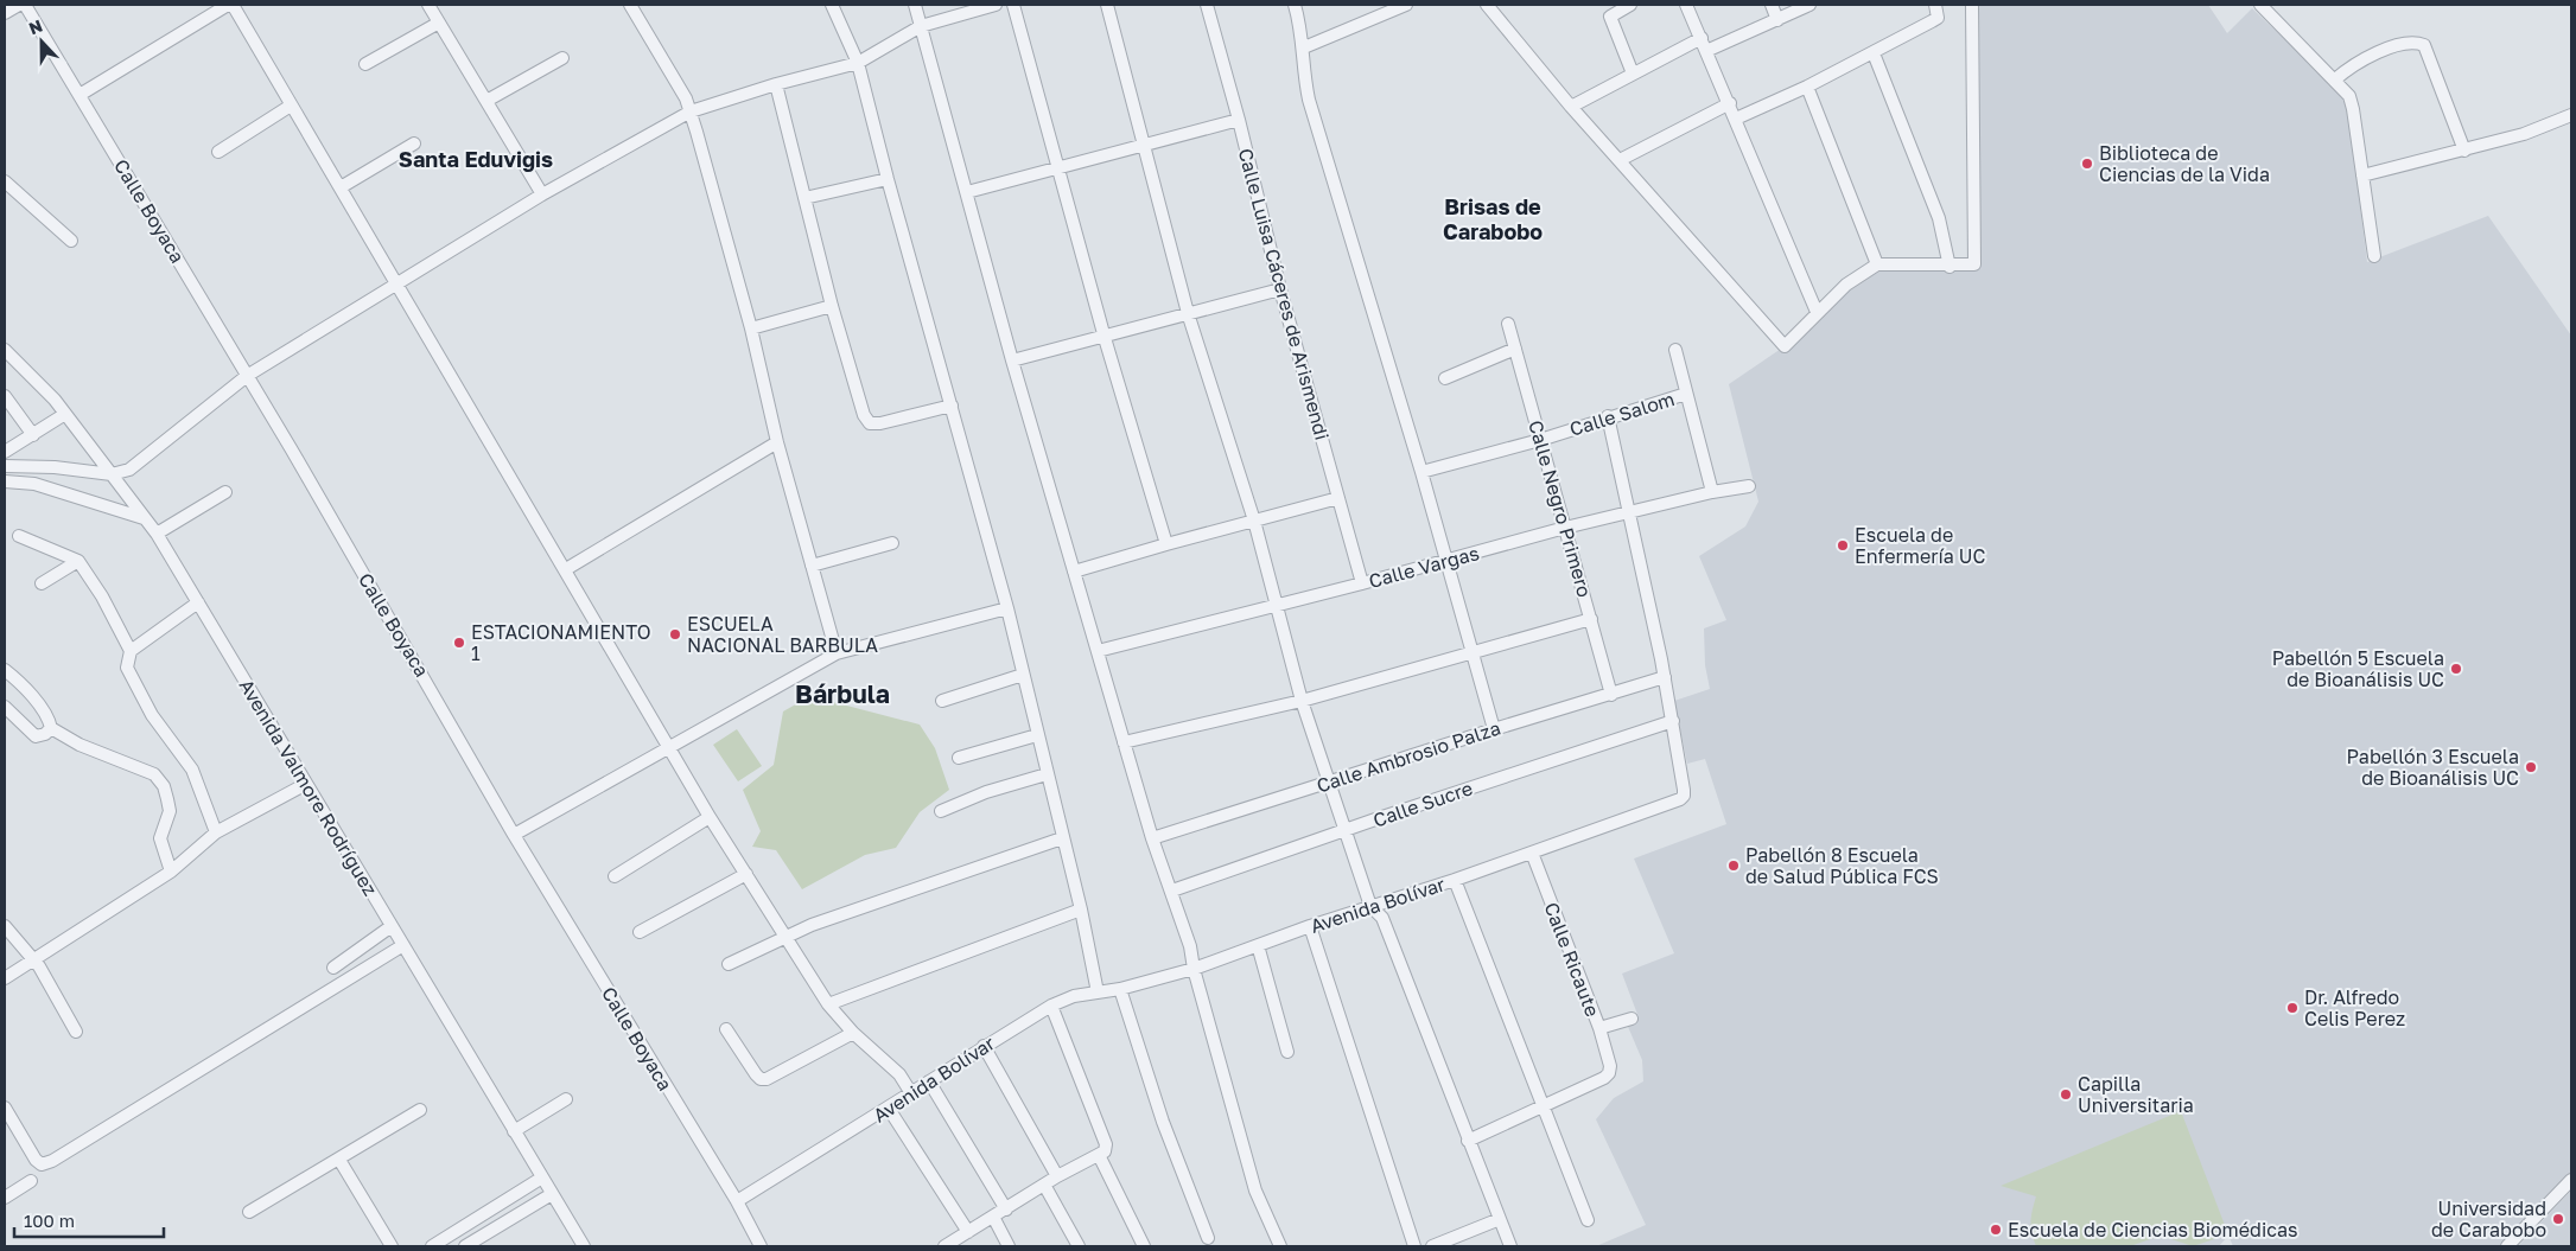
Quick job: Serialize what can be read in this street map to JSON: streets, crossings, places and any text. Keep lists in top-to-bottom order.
{
  "streets": {
    "street": [
      "Calle Boyaca",
      "Calle Luisa Cáceres de Arismendi",
      "Calle Salom",
      "Calle Negro Primero",
      "Calle Vargas",
      "Calle Ambrosio Palza",
      "Avenida Valmore Rodríguez",
      "Calle Sucre",
      "Avenida Bolívar",
      "Calle Ricaute"
    ]
  },
  "crossings": [
    ["Calle Boyaca", "Avenida Bolívar"],
    ["Calle Luisa Cáceres de Arismendi", "Calle Vargas"],
    ["Calle Salom", "Calle Negro Primero"],
    ["Calle Salom", "Avenida Bolívar"],
    ["Calle Negro Primero", "Calle Vargas"],
    ["Calle Negro Primero", "Calle Ambrosio Palza"],
    ["Calle Vargas", "Avenida Bolívar"],
    ["Calle Ambrosio Palza", "Avenida Bolívar"],
    ["Calle Sucre", "Avenida Bolívar"],
    ["Avenida Bolívar", "Calle Ricaute"]
  ],
  "districts": ["Santa Eduvigis", "Brisas de Carabobo", "Bárbula"],
  "places": [
    "Biblioteca de Ciencias de la Vida",
    "Escuela de Enfermería UC",
    "ESCUELA NACIONAL BARBULA",
    "ESTACIONAMIENTO 1",
    "Pabellón 5 Escuela de Bioanálisis UC",
    "Pabellón 3 Escuela de Bioanálisis UC",
    "Pabellón 8 Escuela de Salud Pública FCS",
    "Dr. Alfredo Celis Perez",
    "Capilla Universitaria",
    "Universidad de Carabobo",
    "Escuela de Ciencias Biomédicas"
  ],
  "scale_bar": "100 m",
  "north": "top"
}
